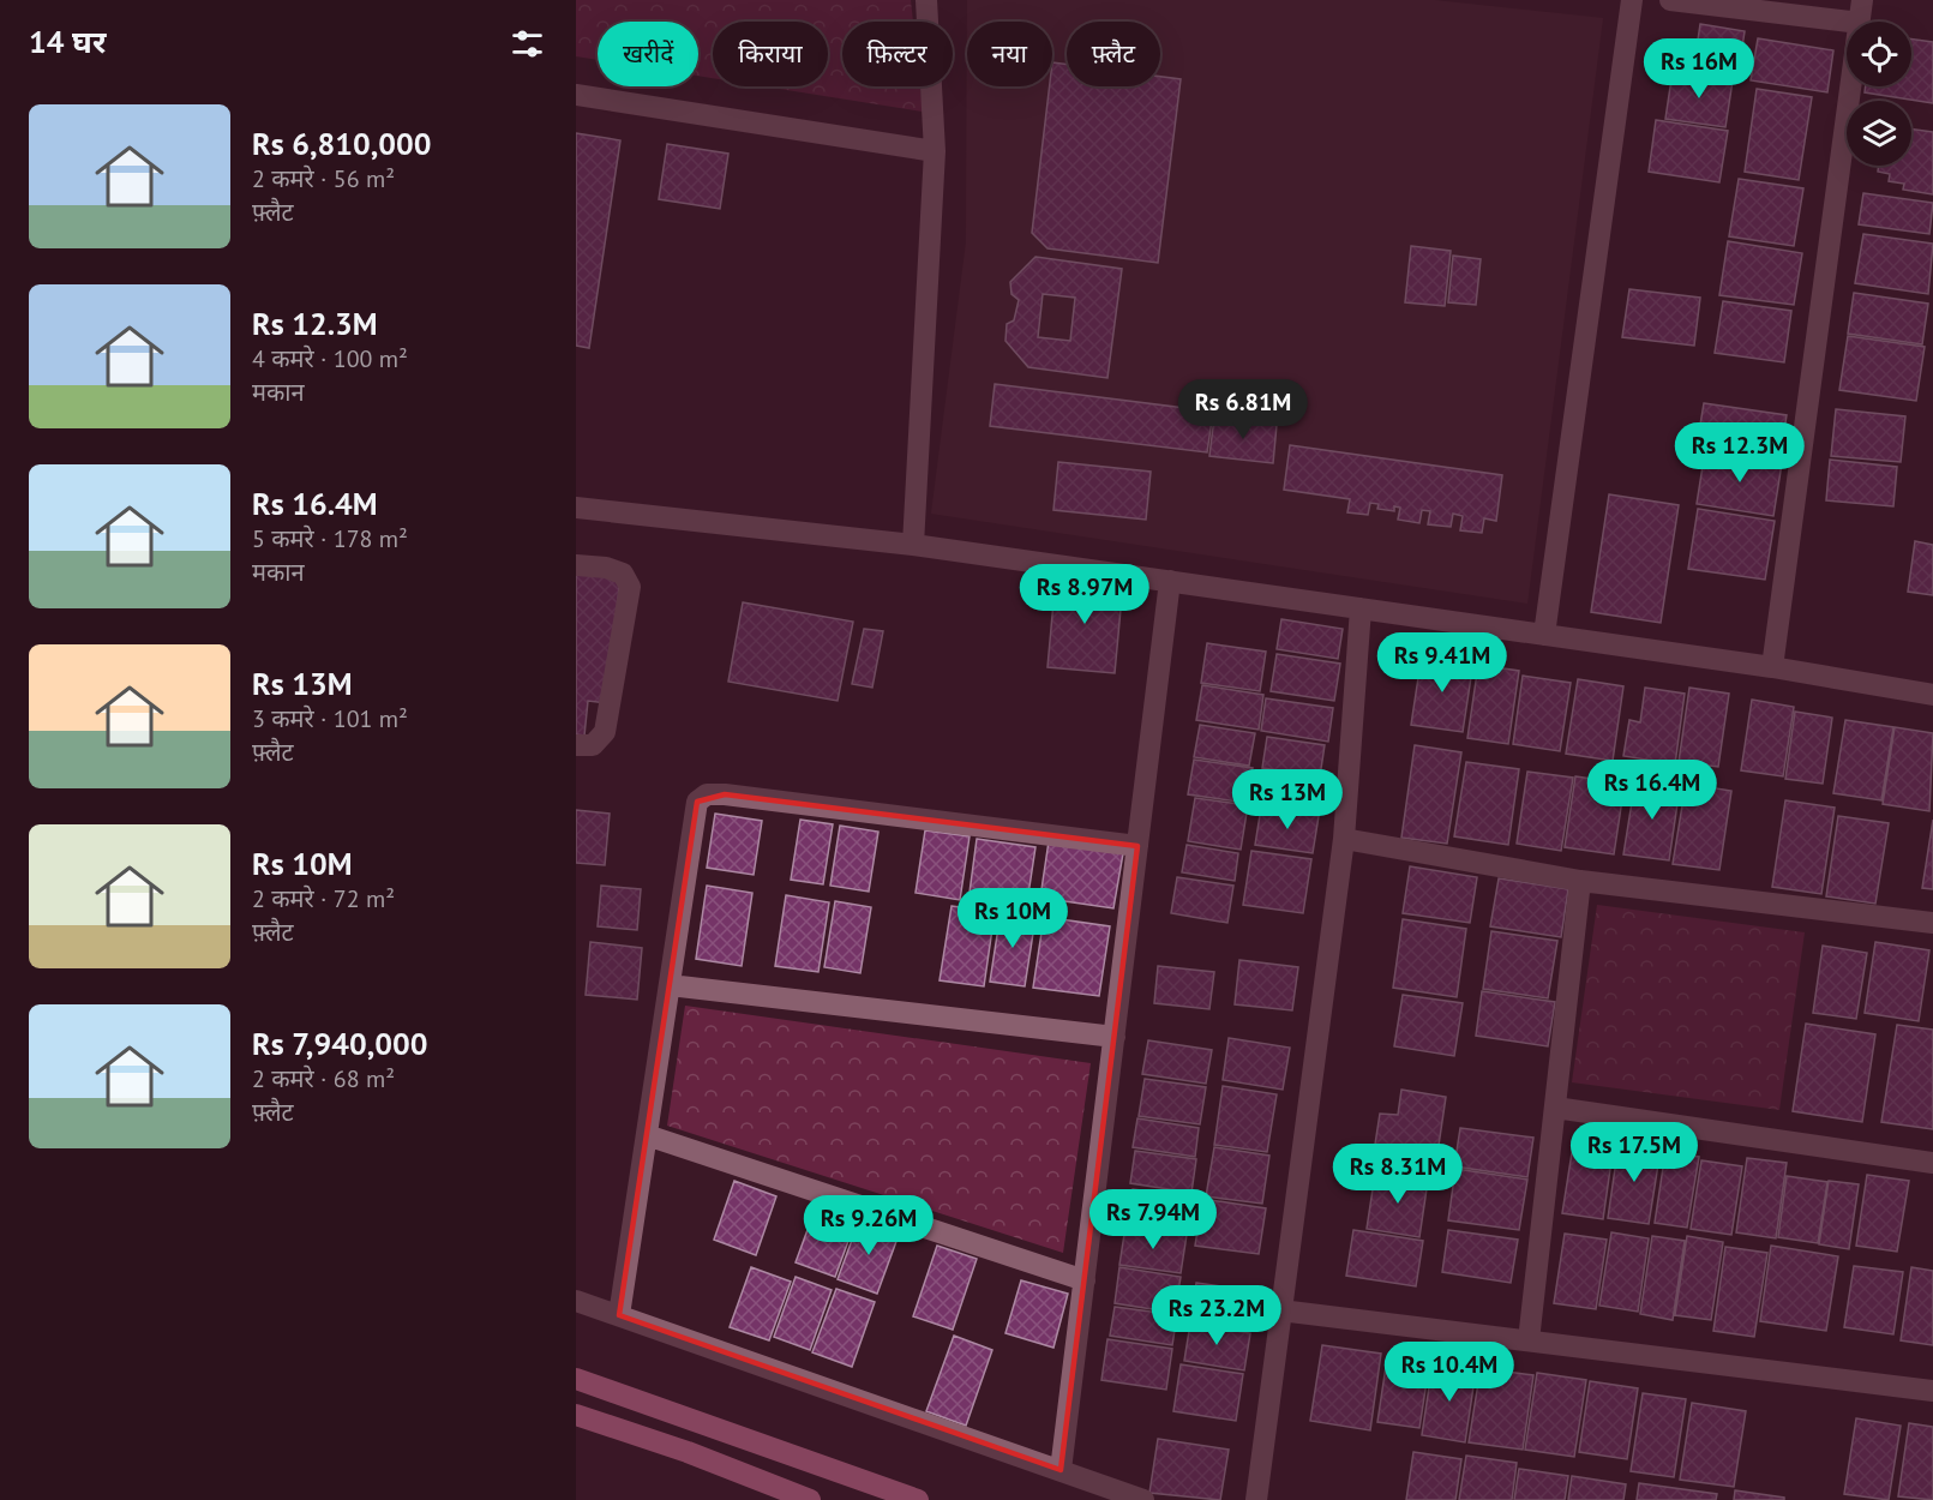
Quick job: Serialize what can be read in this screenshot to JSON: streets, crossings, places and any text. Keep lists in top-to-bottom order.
{
  "page": {
    "heading": "14 घर",
    "chip": [
      "खरीदें",
      "किराया",
      "फ़िल्टर",
      "नया",
      "फ़्लैट"
    ],
    "price": [
      "Rs 16M",
      "Rs 6.81M",
      "Rs 12.3M",
      "Rs 8.97M",
      "Rs 9.41M",
      "Rs 16.4M",
      "Rs 13M",
      "Rs 10M",
      "Rs 17.5M",
      "Rs 8.31M",
      "Rs 7.94M",
      "Rs 9.26M",
      "Rs 23.2M",
      "Rs 10.4M"
    ],
    "list": [
      {
        "name": "Rs 6,810,000",
        "note": "2 कमरे · 56 m² · फ़्लैट"
      },
      {
        "name": "Rs 12.3M",
        "note": "4 कमरे · 100 m² · मकान"
      },
      {
        "name": "Rs 16.4M",
        "note": "5 कमरे · 178 m² · मकान"
      },
      {
        "name": "Rs 13M",
        "note": "3 कमरे · 101 m² · फ़्लैट"
      },
      {
        "name": "Rs 10M",
        "note": "2 कमरे · 72 m² · फ़्लैट"
      },
      {
        "name": "Rs 7,940,000",
        "note": "2 कमरे · 68 m² · फ़्लैट"
      }
    ]
  }
}
